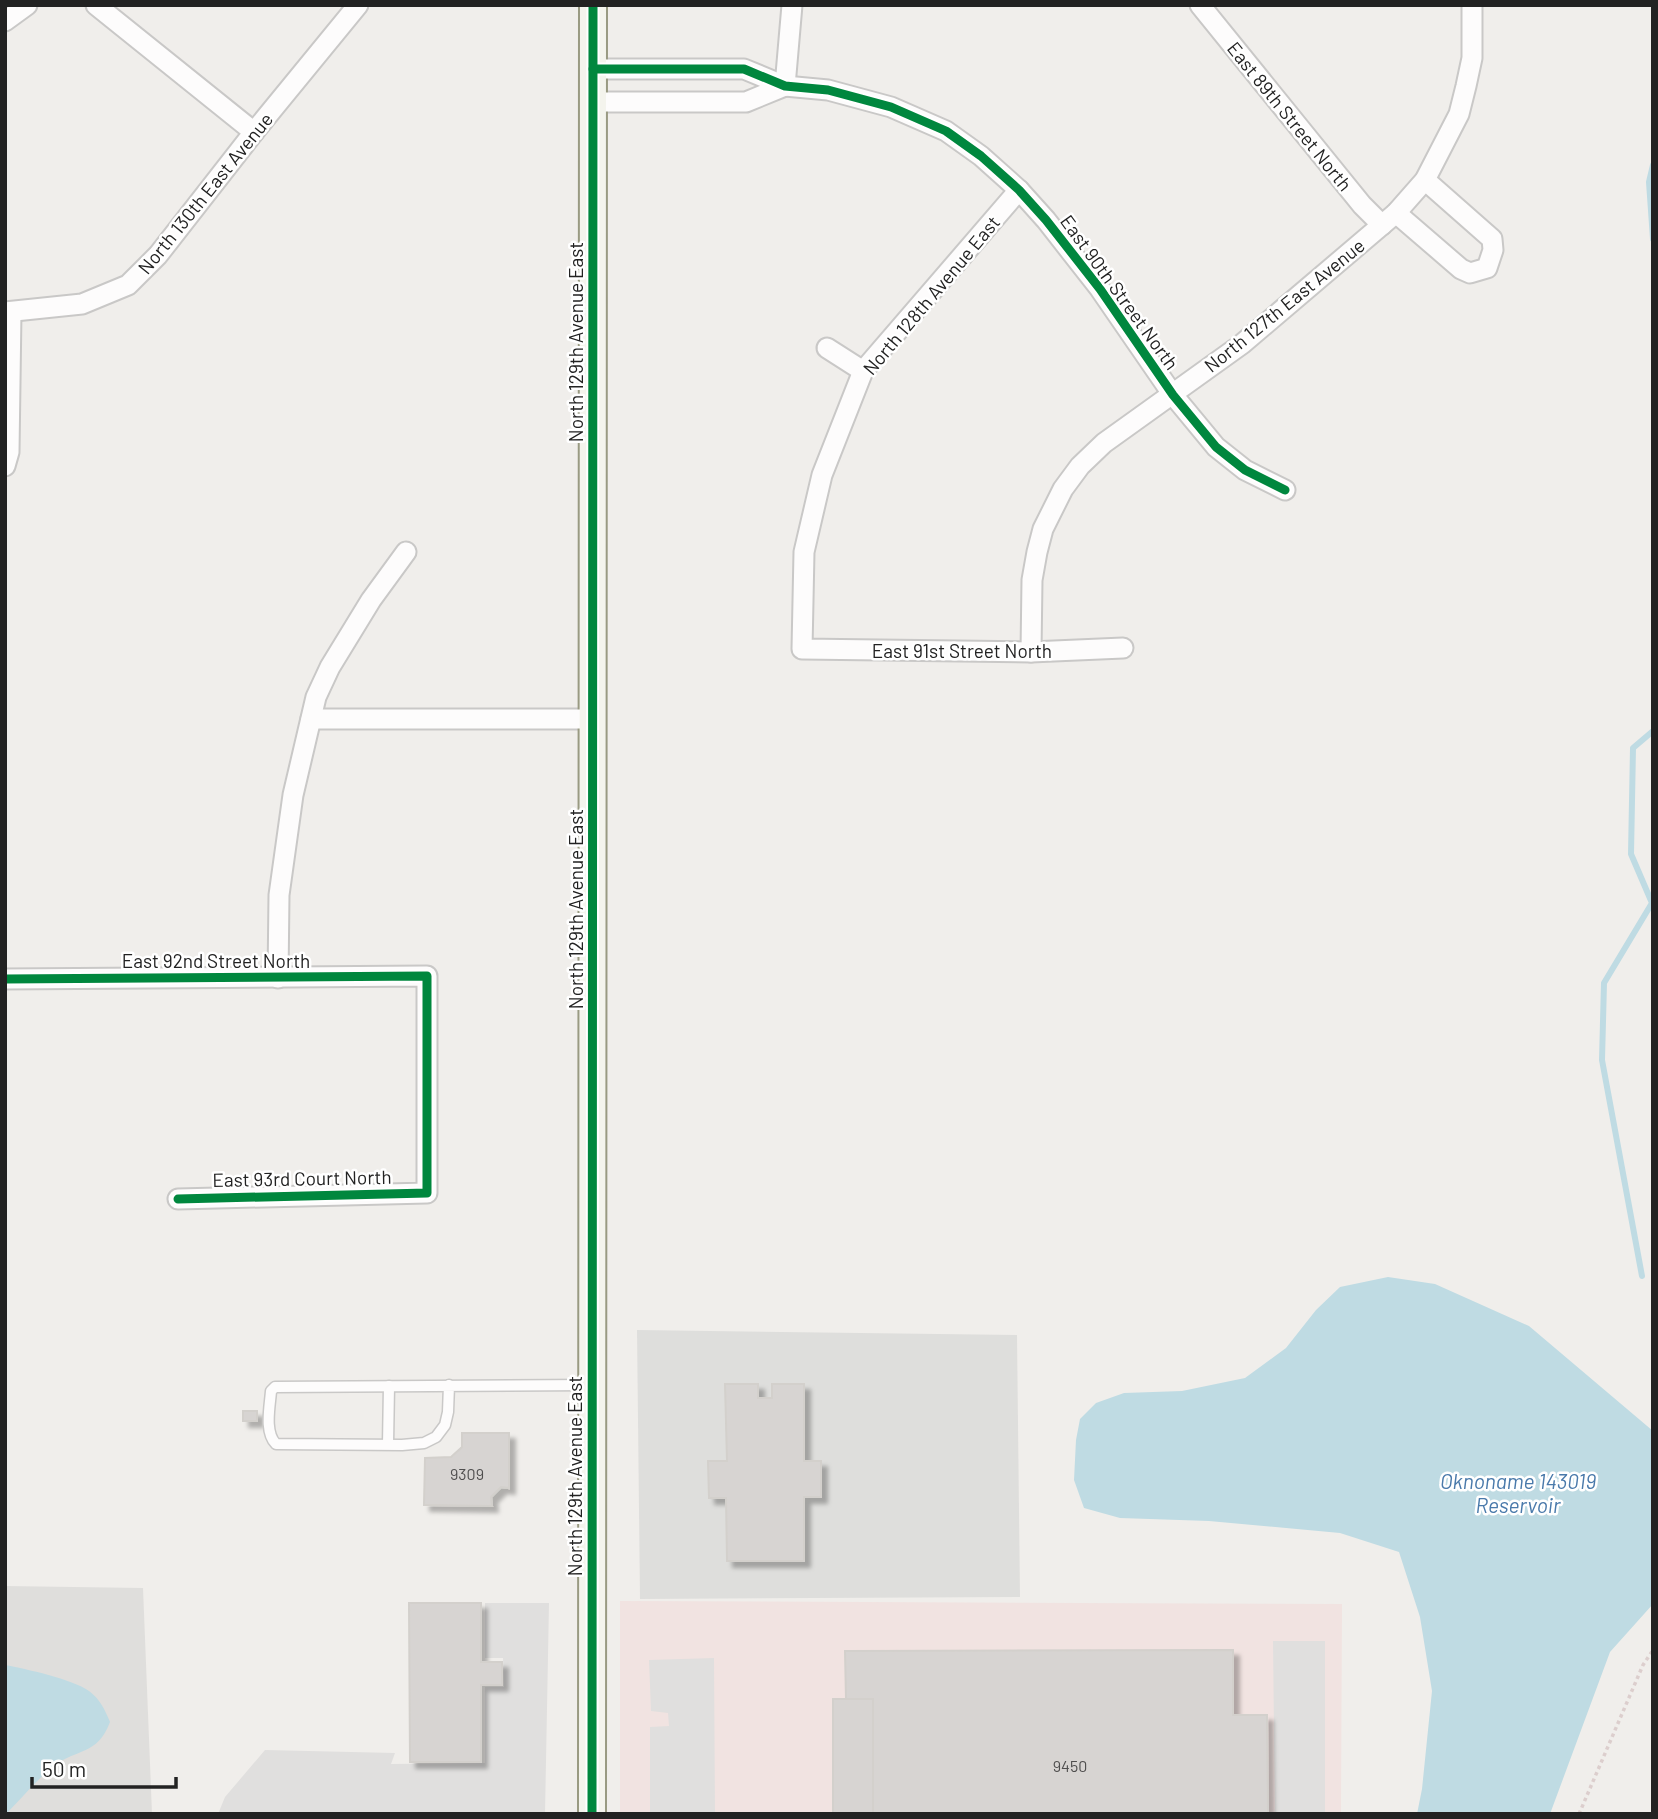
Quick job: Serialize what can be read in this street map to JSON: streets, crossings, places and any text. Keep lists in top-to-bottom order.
{
  "streets": {
    "main road": ["North 129th Avenue East"],
    "street": [
      "East 89th Street North",
      "North 130th East Avenue",
      "East 90th Street North",
      "North 128th Avenue East",
      "North 127th East Avenue",
      "East 91st Street North",
      "East 92nd Street North",
      "East 93rd Court North"
    ]
  },
  "crossings": [
    ["East 89th Street North", "North 127th East Avenue"],
    ["East 90th Street North", "North 128th Avenue East"],
    ["East 90th Street North", "North 127th East Avenue"],
    ["East 90th Street North", "North 129th Avenue East"],
    ["North 128th Avenue East", "East 91st Street North"],
    ["North 127th East Avenue", "East 91st Street North"],
    ["East 92nd Street North", "East 93rd Court North"]
  ],
  "water": ["Oknoname 143019 Reservoir"],
  "house_numbers": ["9309", "9450"],
  "scale_bar": "50 m"
}
